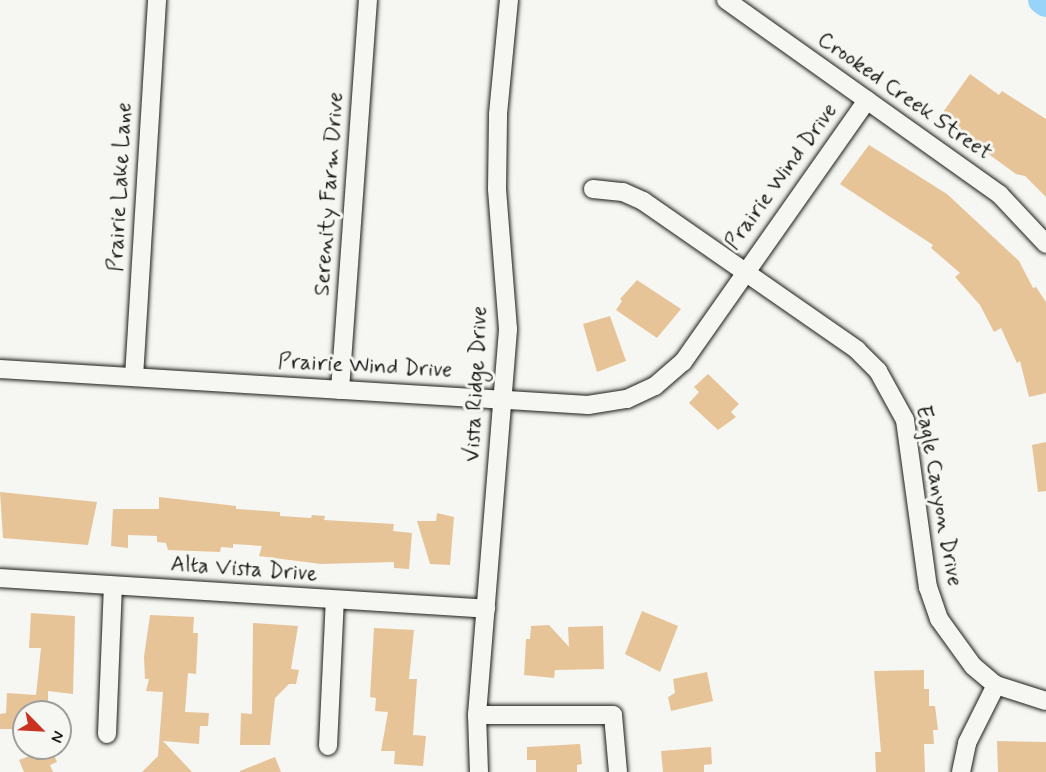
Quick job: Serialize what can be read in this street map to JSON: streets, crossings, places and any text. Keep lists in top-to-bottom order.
{
  "streets": {
    "street": [
      "Crooked Creek Street",
      "Prairie Wind Drive",
      "Prairie Lake Lane",
      "Serenity Farm Drive",
      "Vista Ridge Drive",
      "Eagle Canyon Drive",
      "Alta Vista Drive"
    ]
  },
  "crossings": [
    ["Crooked Creek Street", "Prairie Wind Drive"],
    ["Prairie Wind Drive", "Prairie Lake Lane"],
    ["Prairie Wind Drive", "Serenity Farm Drive"],
    ["Prairie Wind Drive", "Vista Ridge Drive"],
    ["Prairie Wind Drive", "Eagle Canyon Drive"],
    ["Vista Ridge Drive", "Alta Vista Drive"]
  ],
  "north": "bottom right"
}
